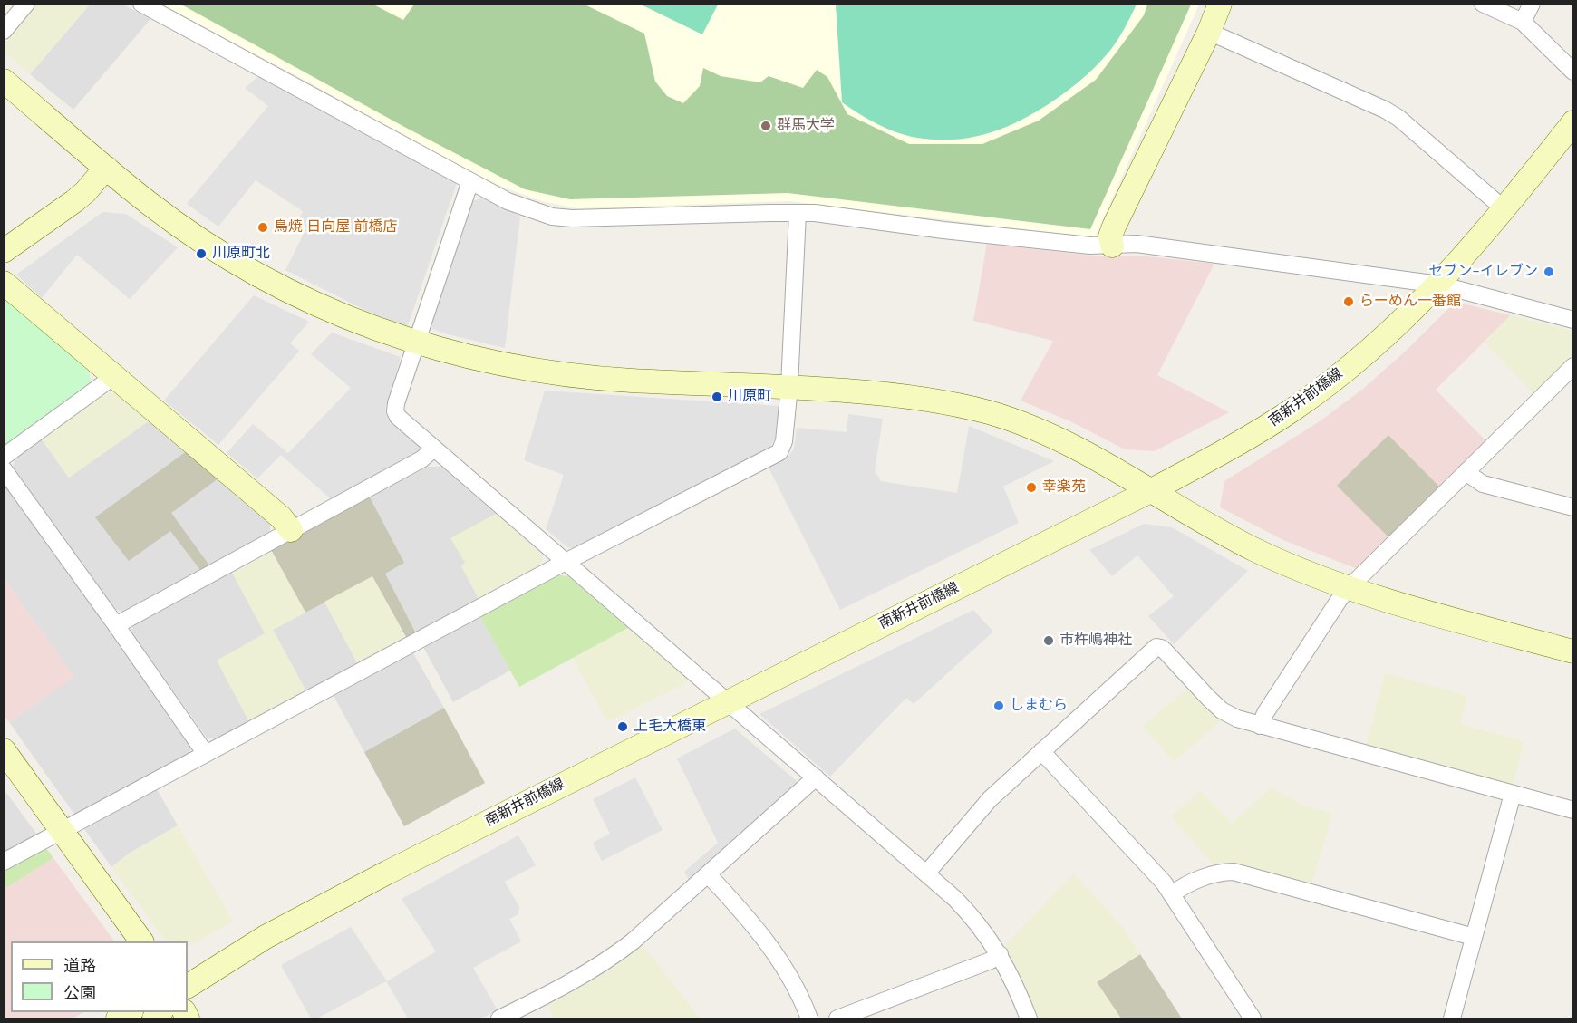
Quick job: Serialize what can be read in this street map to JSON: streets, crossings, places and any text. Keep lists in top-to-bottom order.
{
  "streets": {
    "street": ["南新井前橋線"]
  },
  "places": [
    "群馬大学",
    "鳥焼 日向屋 前橋店",
    "川原町北",
    "セブン-イレブン",
    "らーめん一番館",
    "川原町",
    "幸楽苑",
    "市杵嶋神社",
    "しまむら",
    "上毛大橋東"
  ],
  "legend": ["道路", "公園"]
}
